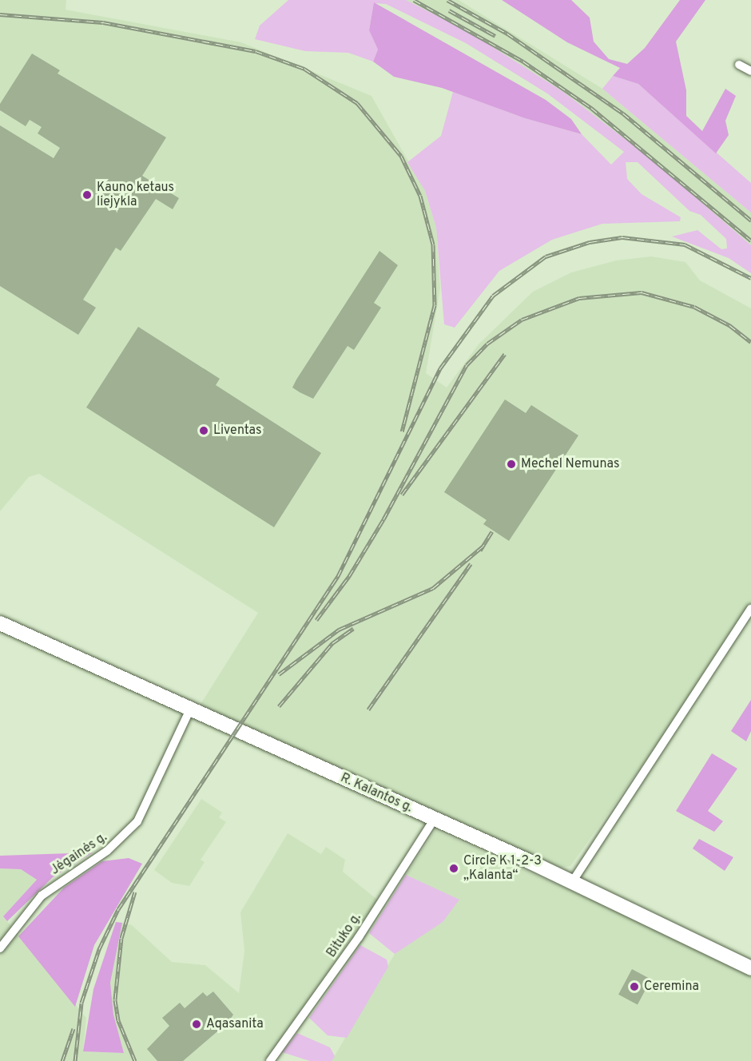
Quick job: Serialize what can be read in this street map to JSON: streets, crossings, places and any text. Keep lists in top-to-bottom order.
{
  "streets": {
    "main road": ["R. Kalantos g."],
    "street": ["Jėgainės g.", "Bituko g."]
  },
  "crossings": [
    ["R. Kalantos g.", "Jėgainės g."],
    ["R. Kalantos g.", "Bituko g."]
  ],
  "places": [
    "Kauno ketaus liejykla",
    "Liventas",
    "Mechel Nemunas",
    "Circle K 1-2-3 „Kalanta“",
    "Ceremina",
    "Aqasanita"
  ]
}
